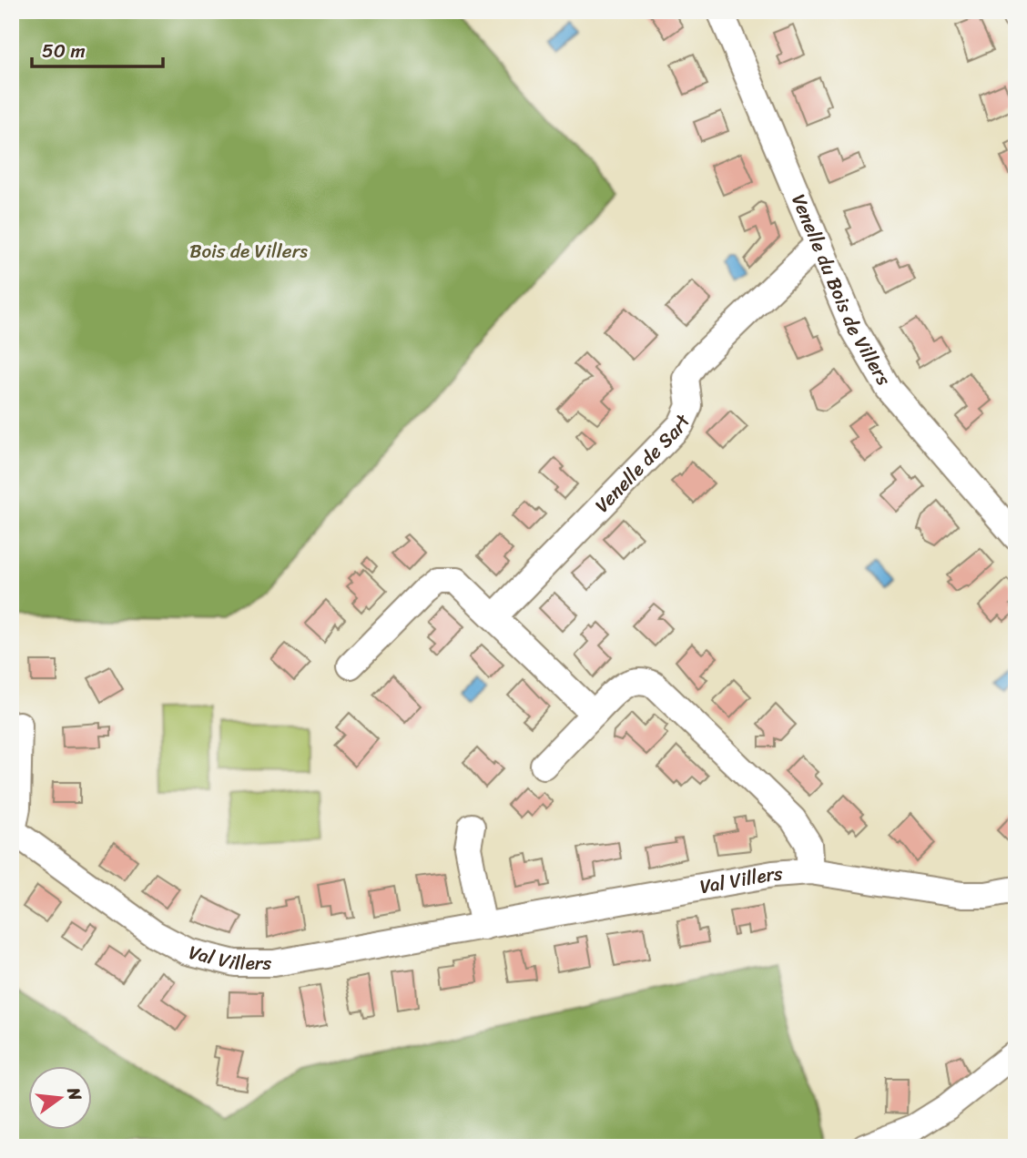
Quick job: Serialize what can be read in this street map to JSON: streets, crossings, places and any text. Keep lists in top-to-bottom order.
{
  "streets": {
    "street": ["Venelle du Bois de Villers", "Venelle de Sart", "Val Villers"]
  },
  "crossings": [
    ["Venelle du Bois de Villers", "Venelle de Sart"]
  ],
  "parks": ["Bois de Villers"],
  "scale_bar": "50 m",
  "north": "right"
}
